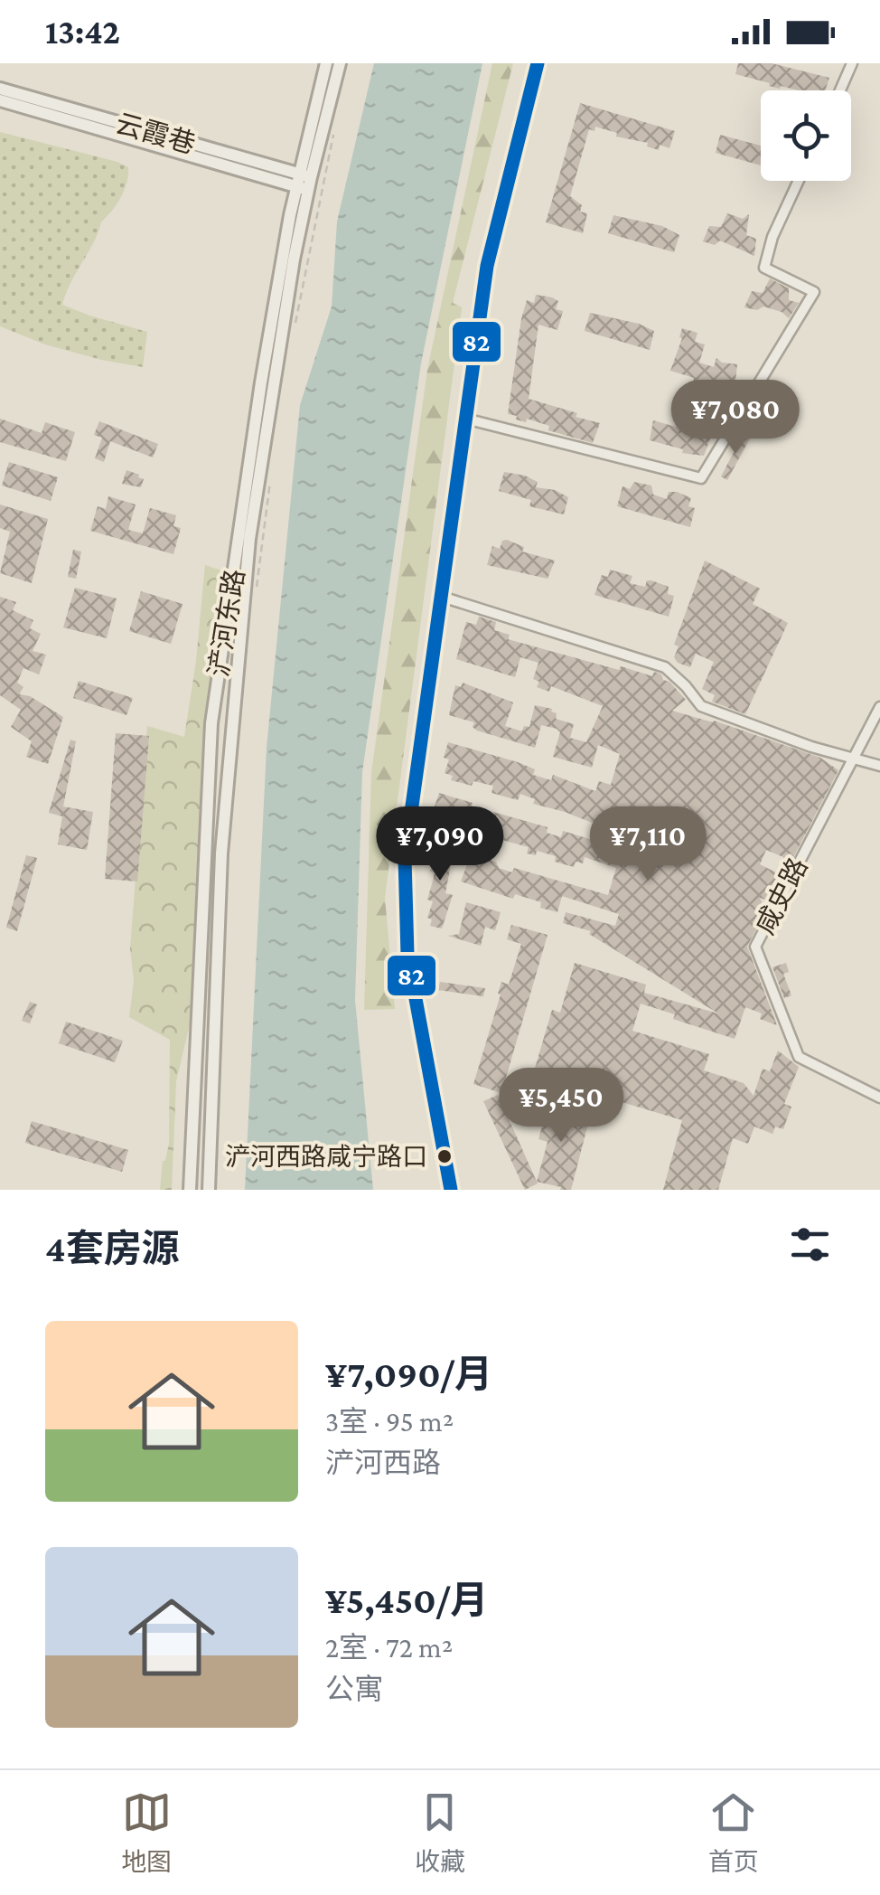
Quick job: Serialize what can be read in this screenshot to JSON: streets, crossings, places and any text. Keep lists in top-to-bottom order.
{
  "streets": {
    "street": ["云霞巷", "浐河东路", "咸史路"]
  },
  "crossings": [
    ["云霞巷", "浐河东路"]
  ],
  "places": ["浐河西路咸宁路口"],
  "lines": ["transit line 82"],
  "page": {
    "status": "13:42",
    "price": [
      "¥7,080",
      "¥7,090",
      "¥7,110",
      "¥5,450"
    ],
    "heading": "4套房源",
    "list": [
      {
        "name": "¥7,090/月",
        "note": "3室 · 95 m² · 浐河西路"
      },
      {
        "name": "¥5,450/月",
        "note": "2室 · 72 m² · 公寓"
      }
    ],
    "tabs": ["地图", "收藏", "首页"]
  }
}
